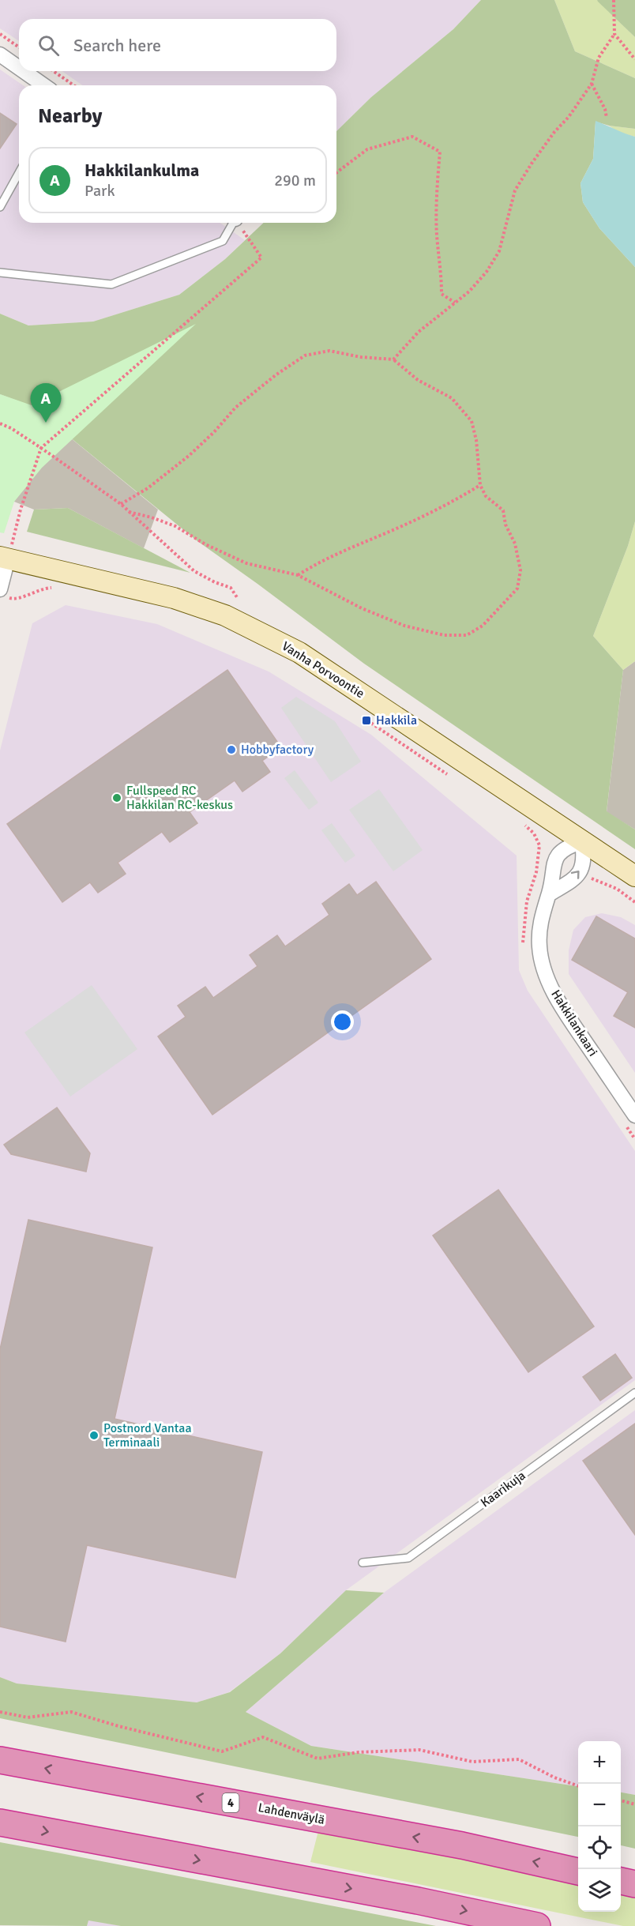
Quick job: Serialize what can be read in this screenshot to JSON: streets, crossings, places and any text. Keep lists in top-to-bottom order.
{
  "streets": {
    "highway": ["4", "Lahdenväylä"],
    "main road": ["Vanha Porvoontie"],
    "street": ["Hakkilankaari"],
    "lane": ["Kaarikuja"]
  },
  "crossings": [
    ["Vanha Porvoontie", "Hakkilankaari"]
  ],
  "places": {
    "transit": ["Hakkila"],
    "other": ["Hobbyfactory", "Fullspeed RC Hakkilan RC-keskus", "Postnord Vantaa Terminaali"]
  },
  "page": {
    "search": "Search here",
    "heading": "Nearby",
    "list": [
      {
        "mark": "A",
        "name": "Hakkilankulma",
        "note": "Park",
        "value": "290 m"
      }
    ],
    "pins": "A",
    "map_buttons": ["+", "−"]
  }
}
